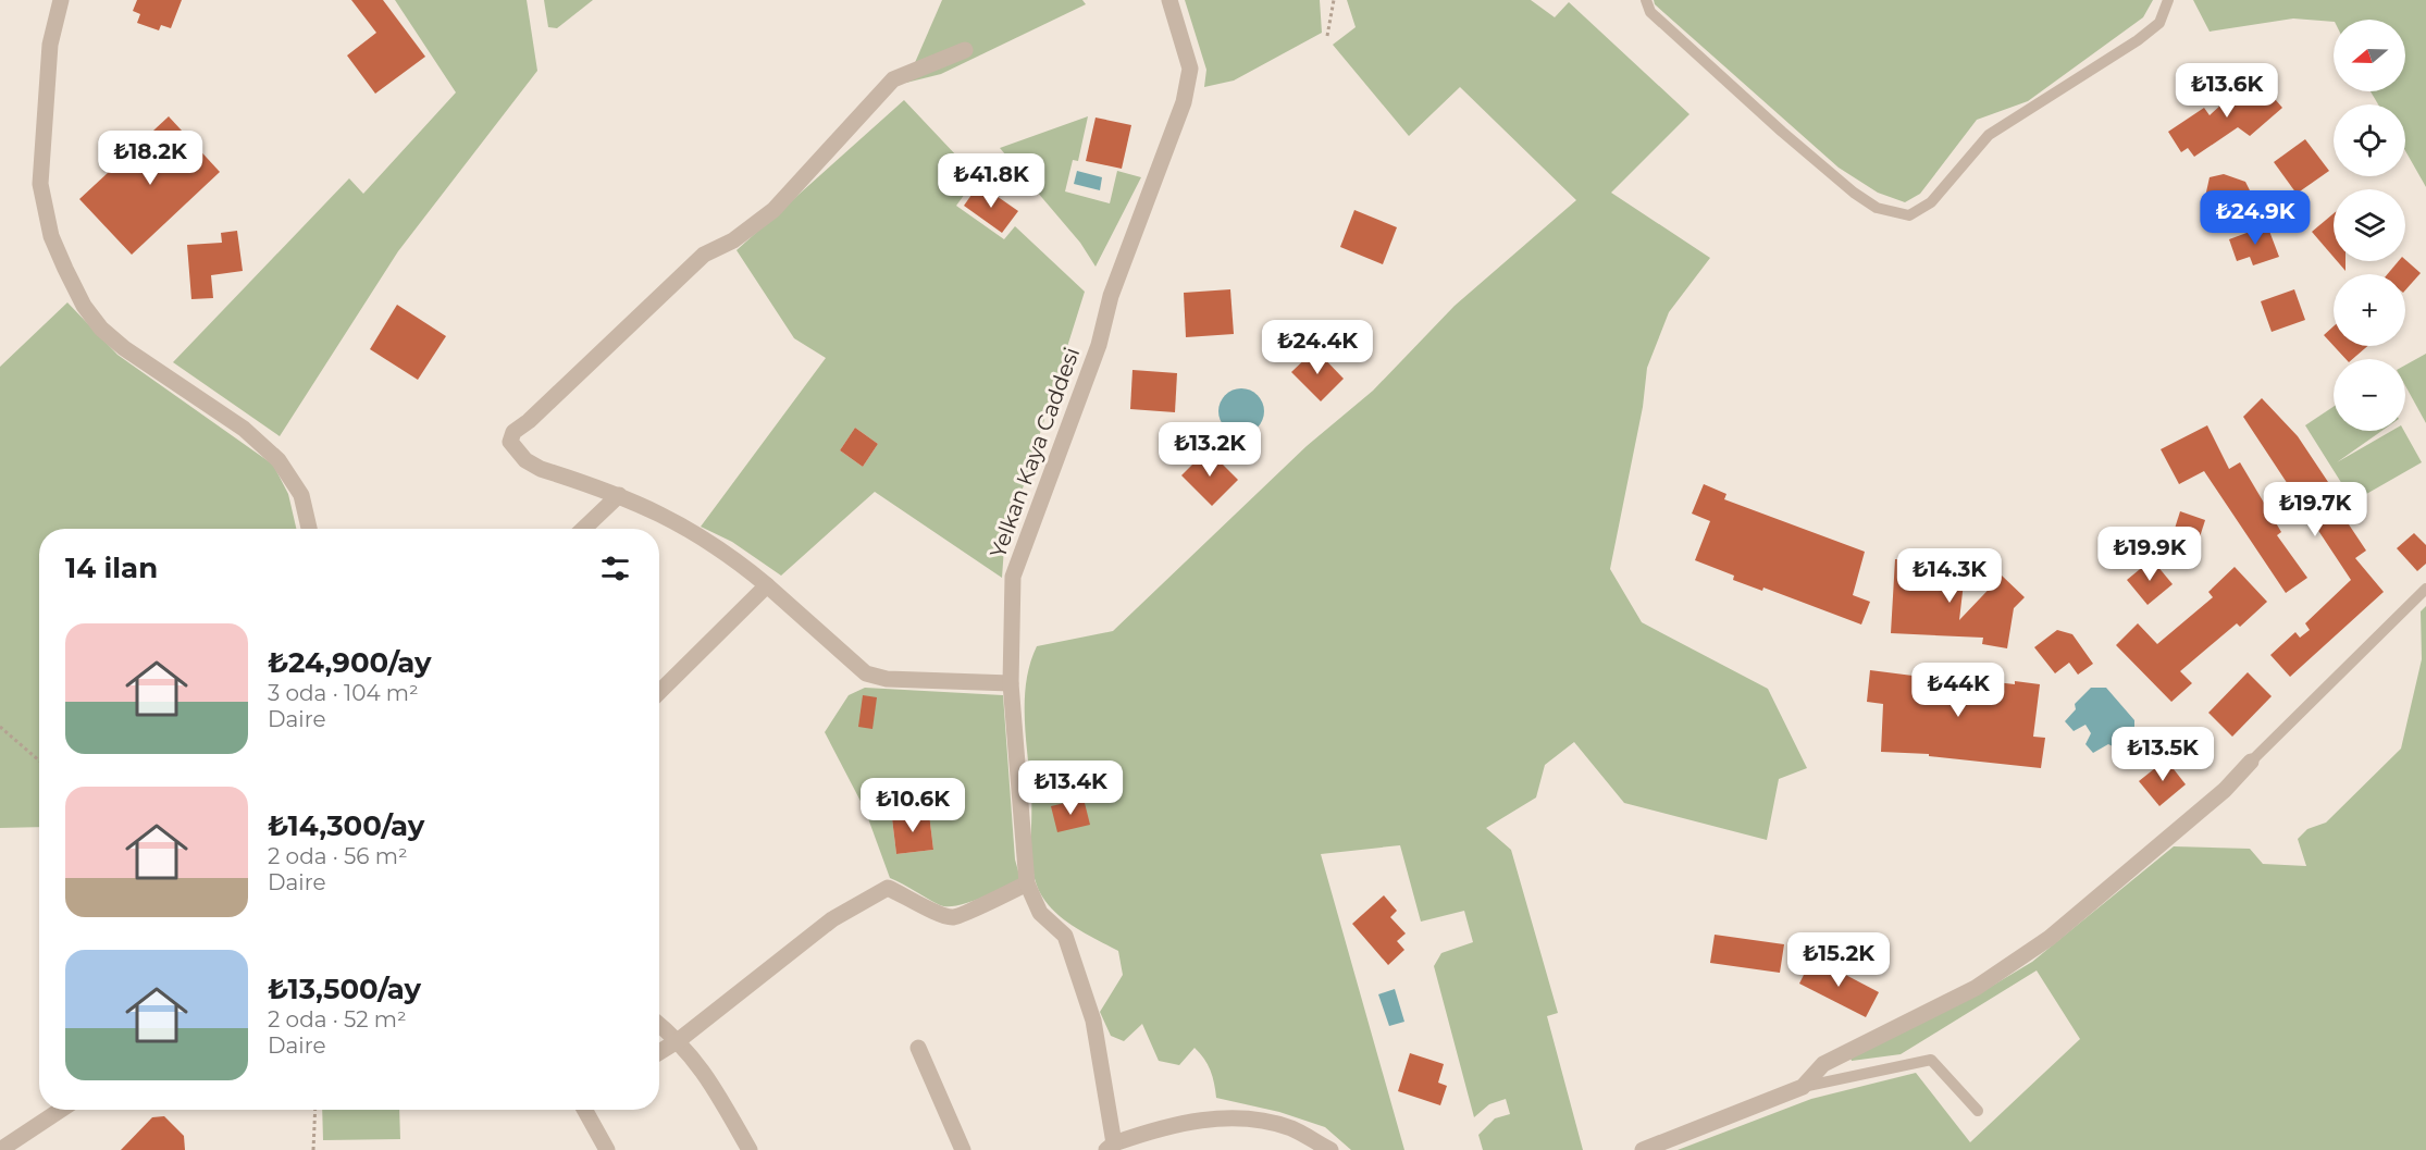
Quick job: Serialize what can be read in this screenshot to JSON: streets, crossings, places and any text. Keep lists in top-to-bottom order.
{
  "streets": {
    "street": ["Yelkan Kaya Caddesi"]
  },
  "north": "left",
  "page": {
    "map_buttons": ["+", "−"],
    "price": [
      "₺13.6K",
      "₺18.2K",
      "₺41.8K",
      "₺24.9K",
      "₺24.4K",
      "₺13.2K",
      "₺19.7K",
      "₺19.9K",
      "₺14.3K",
      "₺44K",
      "₺13.5K",
      "₺13.4K",
      "₺10.6K",
      "₺15.2K"
    ],
    "heading": "14 ilan",
    "list": [
      {
        "name": "₺24,900/ay",
        "note": "3 oda · 104 m² · Daire"
      },
      {
        "name": "₺14,300/ay",
        "note": "2 oda · 56 m² · Daire"
      },
      {
        "name": "₺13,500/ay",
        "note": "2 oda · 52 m² · Daire"
      }
    ]
  }
}
